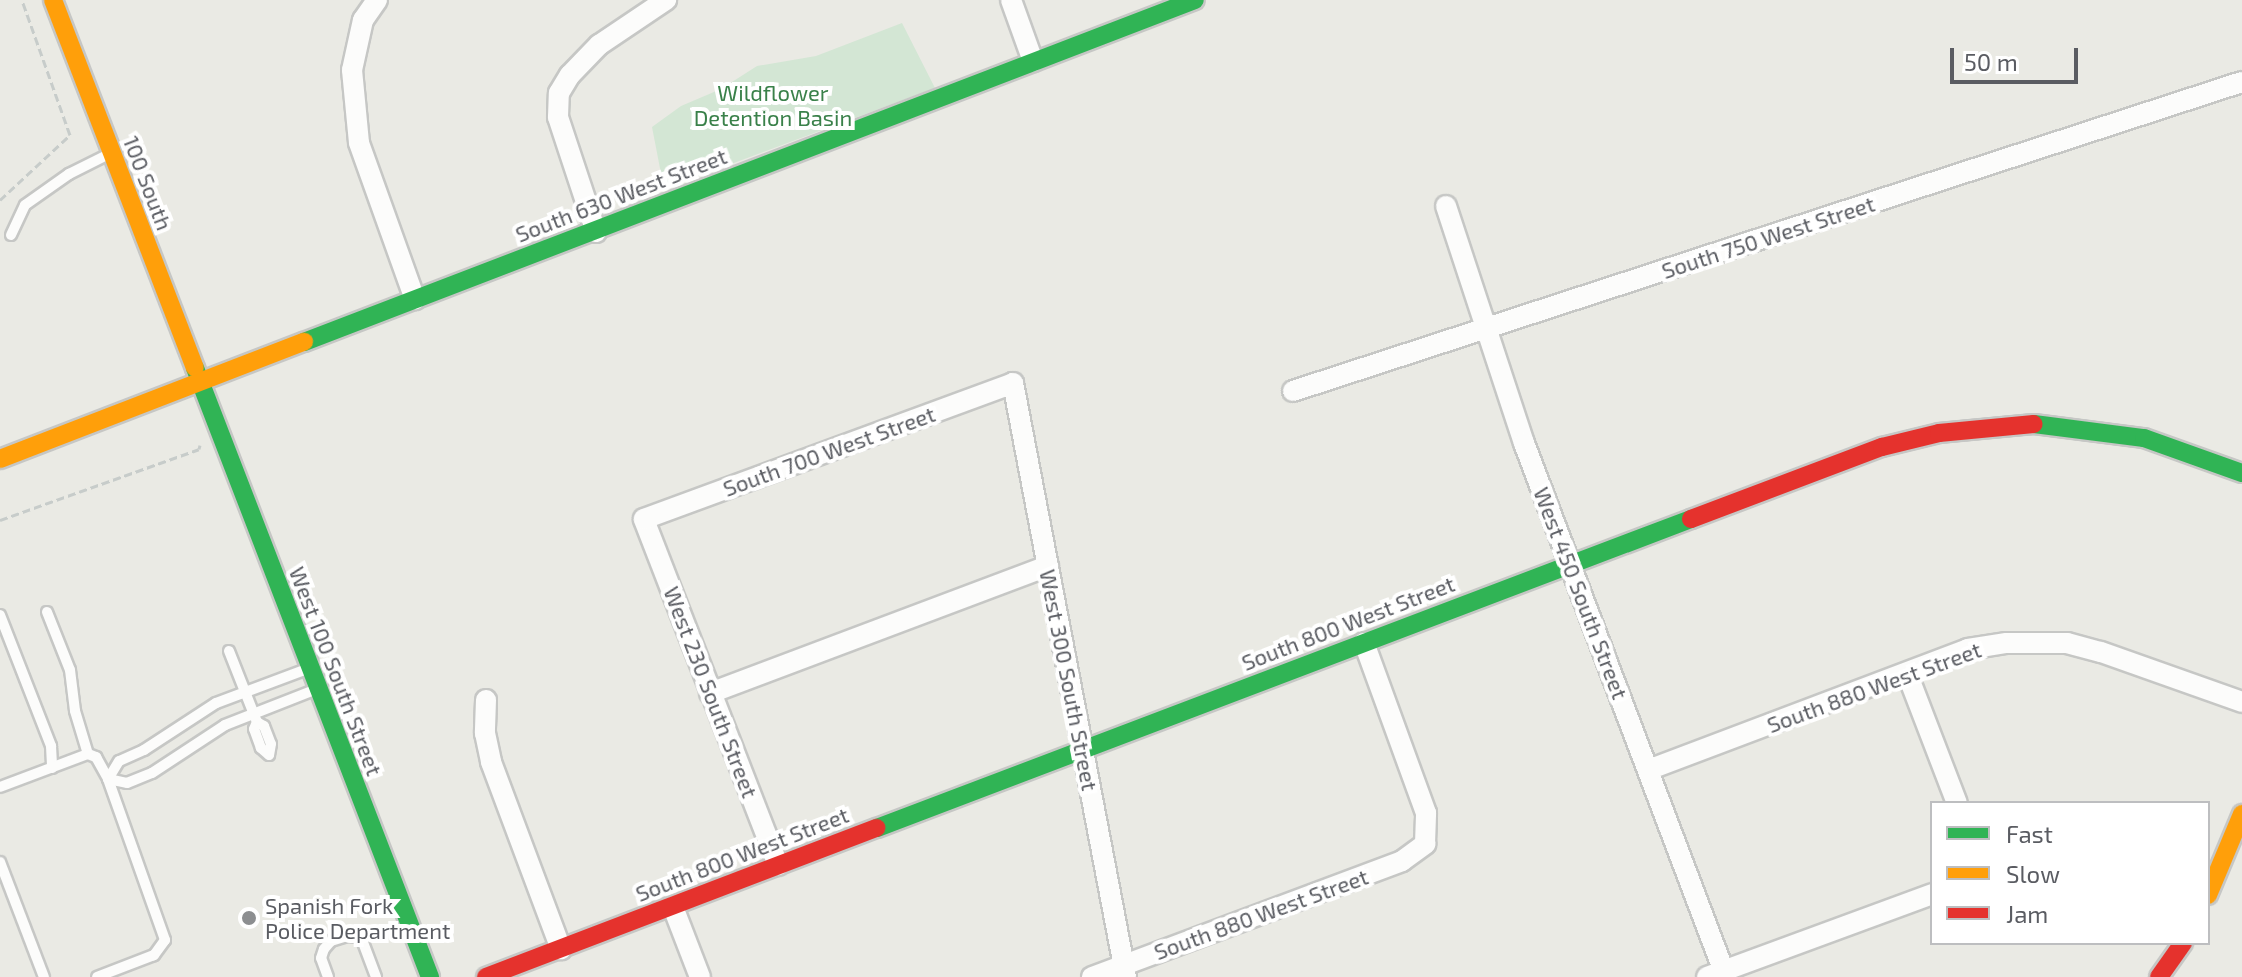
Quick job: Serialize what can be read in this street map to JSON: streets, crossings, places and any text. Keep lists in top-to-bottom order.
{
  "streets": {
    "street": [
      "100 South",
      "South 630 West Street",
      "South 750 West Street",
      "South 700 West Street",
      "West 450 South Street",
      "South 800 West Street",
      "West 100 South Street",
      "West 300 South Street",
      "South 880 West Street",
      "West 230 South Street"
    ]
  },
  "crossings": [
    ["100 South", "South 630 West Street"],
    ["100 South", "West 100 South Street"],
    ["South 630 West Street", "West 100 South Street"],
    ["South 750 West Street", "West 450 South Street"],
    ["South 700 West Street", "West 300 South Street"],
    ["South 700 West Street", "West 230 South Street"],
    ["West 450 South Street", "South 800 West Street"],
    ["West 450 South Street", "South 880 West Street"],
    ["South 800 West Street", "West 300 South Street"],
    ["South 800 West Street", "South 880 West Street"],
    ["South 800 West Street", "West 230 South Street"],
    ["West 300 South Street", "South 880 West Street"]
  ],
  "parks": ["Wildflower Detention Basin"],
  "places": ["Spanish Fork Police Department"],
  "legend": ["Fast", "Slow", "Jam"],
  "scale_bar": "50 m"
}
